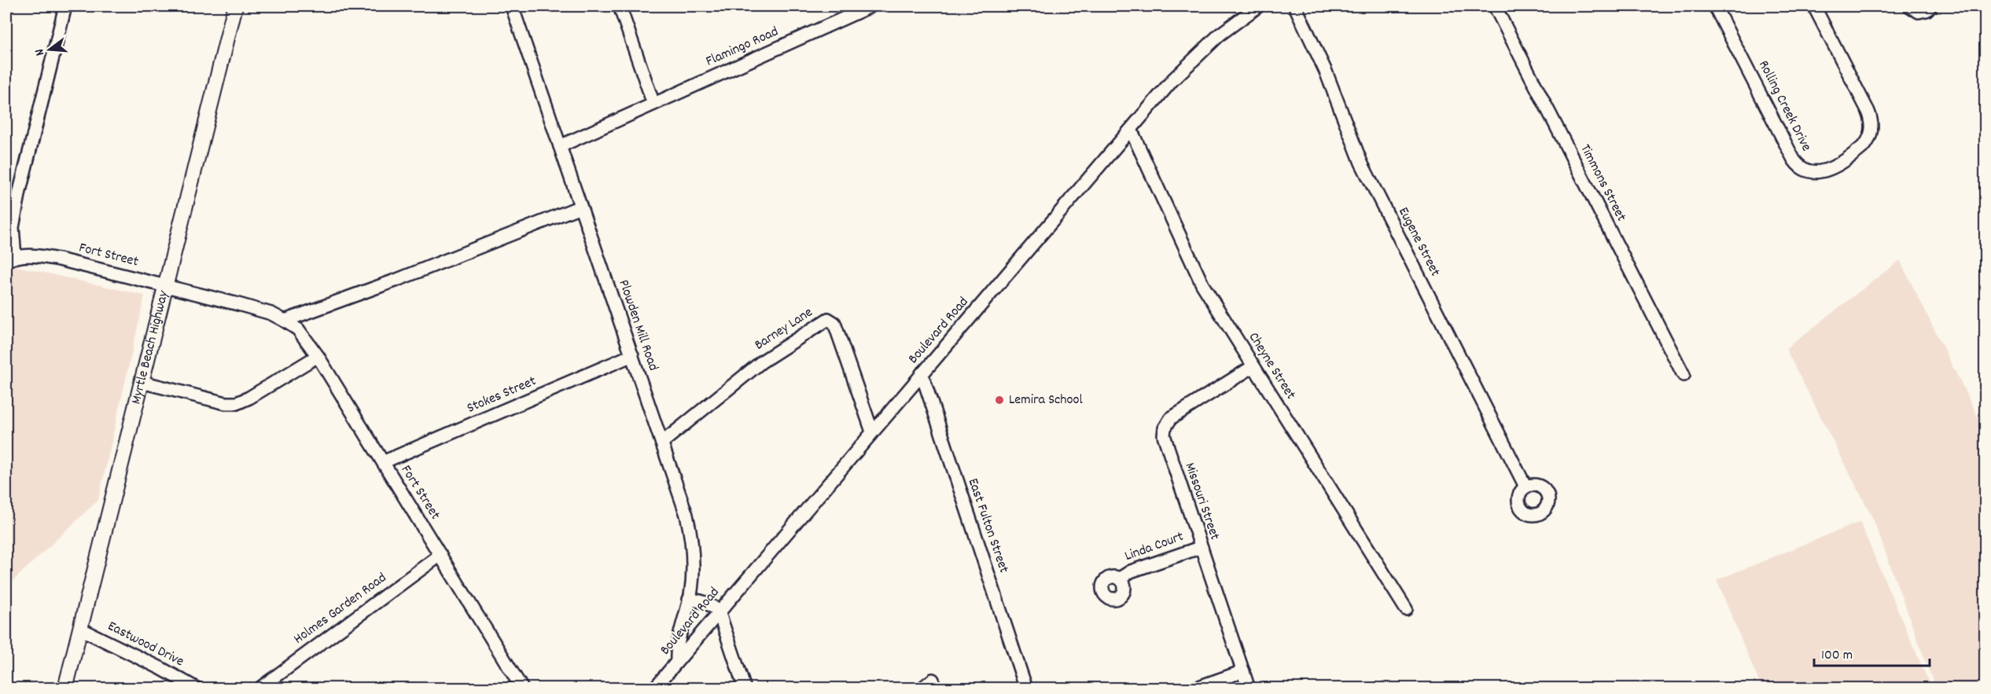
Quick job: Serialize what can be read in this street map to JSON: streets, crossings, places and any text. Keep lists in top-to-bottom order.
{
  "streets": {
    "main road": ["Myrtle Beach Highway"],
    "street": [
      "Flamingo Road",
      "Rolling Creek Drive",
      "Timmons Street",
      "Eugene Street",
      "Fort Street",
      "Plowden Mill Road",
      "Barney Lane",
      "Boulevard Road",
      "Cheyne Street",
      "Stokes Street",
      "Missouri Street",
      "East Fulton Street",
      "Linda Court",
      "Holmes Garden Road",
      "Eastwood Drive"
    ]
  },
  "crossings": [
    ["Flamingo Road", "Plowden Mill Road"],
    ["Fort Street", "Myrtle Beach Highway"],
    ["Fort Street", "Stokes Street"],
    ["Fort Street", "Holmes Garden Road"],
    ["Plowden Mill Road", "Barney Lane"],
    ["Plowden Mill Road", "Boulevard Road"],
    ["Plowden Mill Road", "Stokes Street"],
    ["Barney Lane", "Boulevard Road"],
    ["Boulevard Road", "Cheyne Street"],
    ["Boulevard Road", "East Fulton Street"],
    ["Myrtle Beach Highway", "Eastwood Drive"],
    ["Cheyne Street", "Missouri Street"],
    ["Missouri Street", "Linda Court"]
  ],
  "places": ["Lemira School"],
  "scale_bar": "100 m",
  "north": "left"
}
